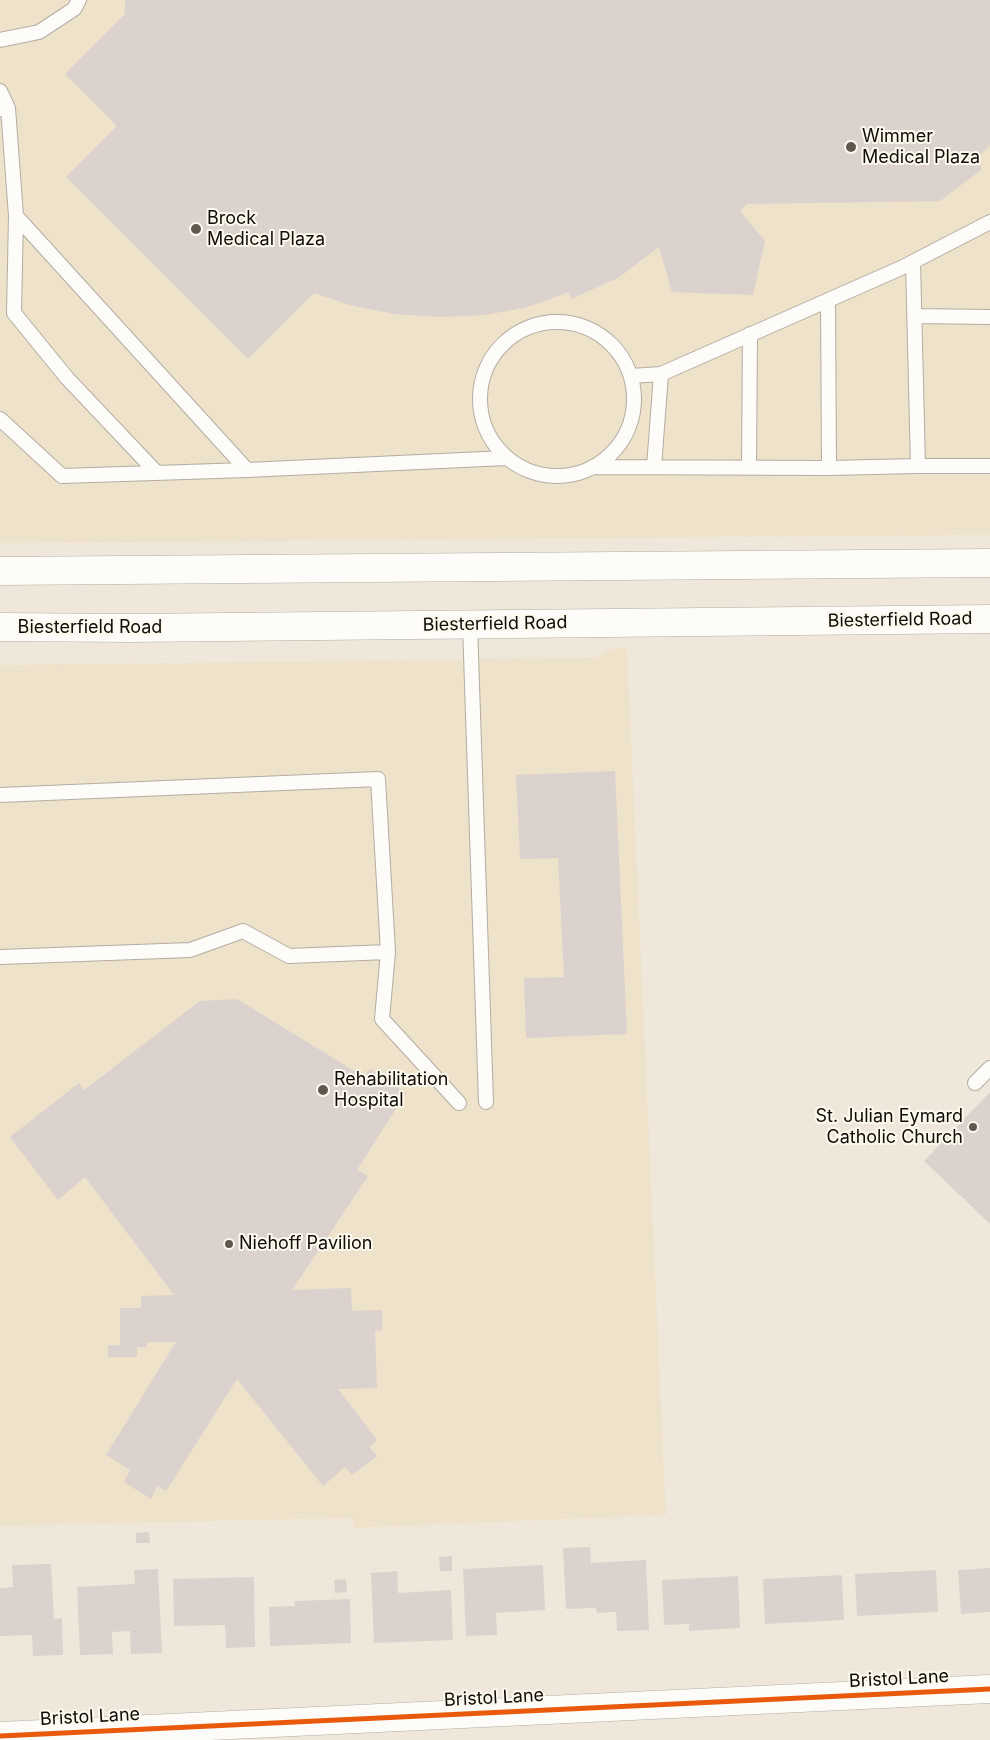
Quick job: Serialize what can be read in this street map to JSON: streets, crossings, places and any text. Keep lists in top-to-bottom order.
{
  "streets": {
    "main road": ["Biesterfield Road", "Bristol Lane"]
  },
  "places": [
    "Wimmer Medical Plaza",
    "Brock Medical Plaza",
    "Rehabilitation Hospital",
    "St. Julian Eymard Catholic Church",
    "Niehoff Pavilion"
  ]
}
